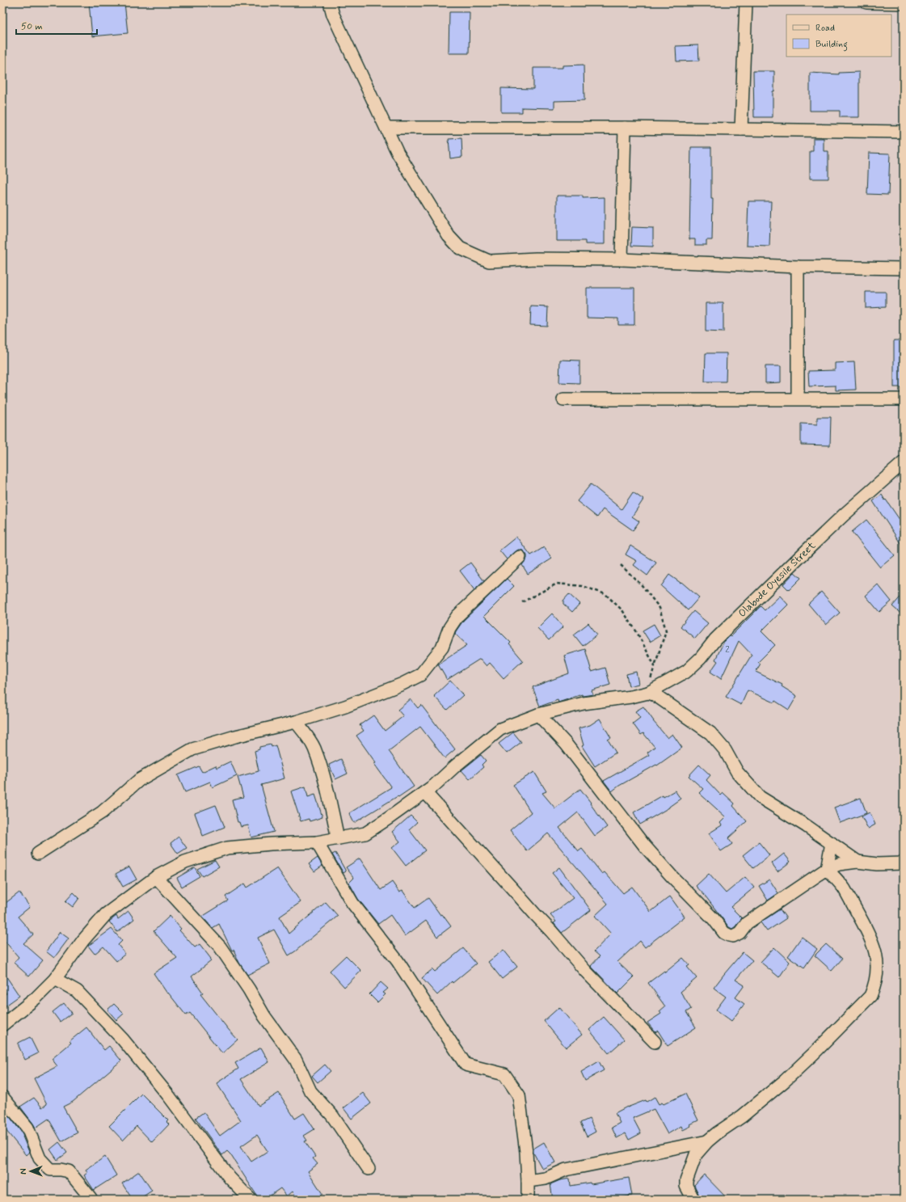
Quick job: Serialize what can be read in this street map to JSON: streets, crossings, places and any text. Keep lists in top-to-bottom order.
{
  "streets": {
    "street": ["Olabode Oyesile Street"]
  },
  "house_numbers": ["2"],
  "legend": ["Road", "Building"],
  "scale_bar": "50 m",
  "north": "left"
}
